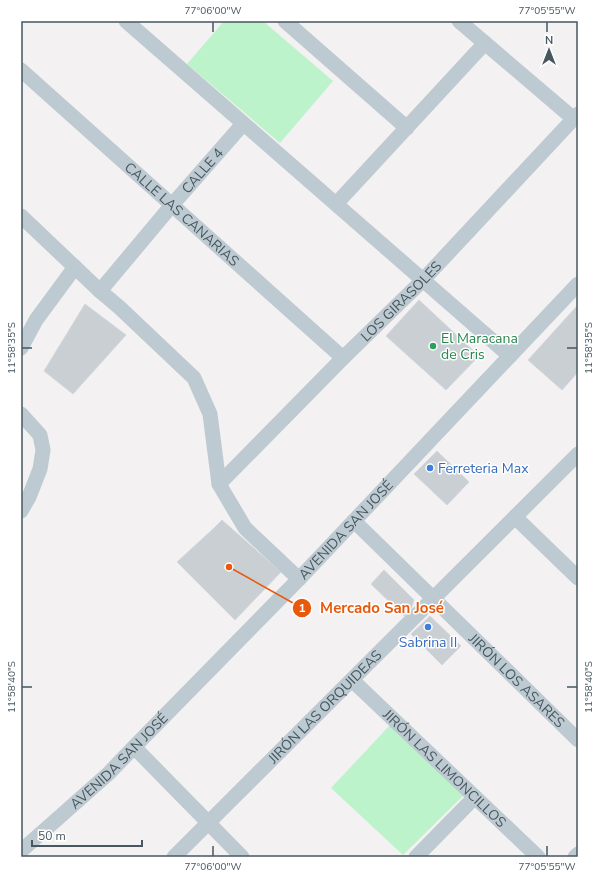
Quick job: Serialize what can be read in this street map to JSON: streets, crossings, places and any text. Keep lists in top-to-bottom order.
{
  "streets": {
    "street": [
      "CALLE 4",
      "CALLE LAS CANARIAS",
      "LOS GIRASOLES",
      "AVENIDA SAN JOSÉ",
      "JIRÓN LOS ASARES",
      "JIRÓN LAS ORQUIDEAS",
      "JIRÓN LAS LIMONCILLOS"
    ]
  },
  "crossings": [
    ["CALLE 4", "CALLE LAS CANARIAS"],
    ["CALLE LAS CANARIAS", "LOS GIRASOLES"],
    ["AVENIDA SAN JOSÉ", "JIRÓN LOS ASARES"],
    ["JIRÓN LOS ASARES", "JIRÓN LAS ORQUIDEAS"],
    ["JIRÓN LAS ORQUIDEAS", "JIRÓN LAS LIMONCILLOS"]
  ],
  "places": [
    "El Maracana de Cris",
    "Ferreteria Max",
    "Mercado San José",
    "Sabrina II"
  ],
  "scale_bar": "50 m",
  "north": "top",
  "coordinates": [
    "77°06'00\"W",
    "77°05'55\"W",
    "11°58'35\"S",
    "11°58'40\"S"
  ]
}
